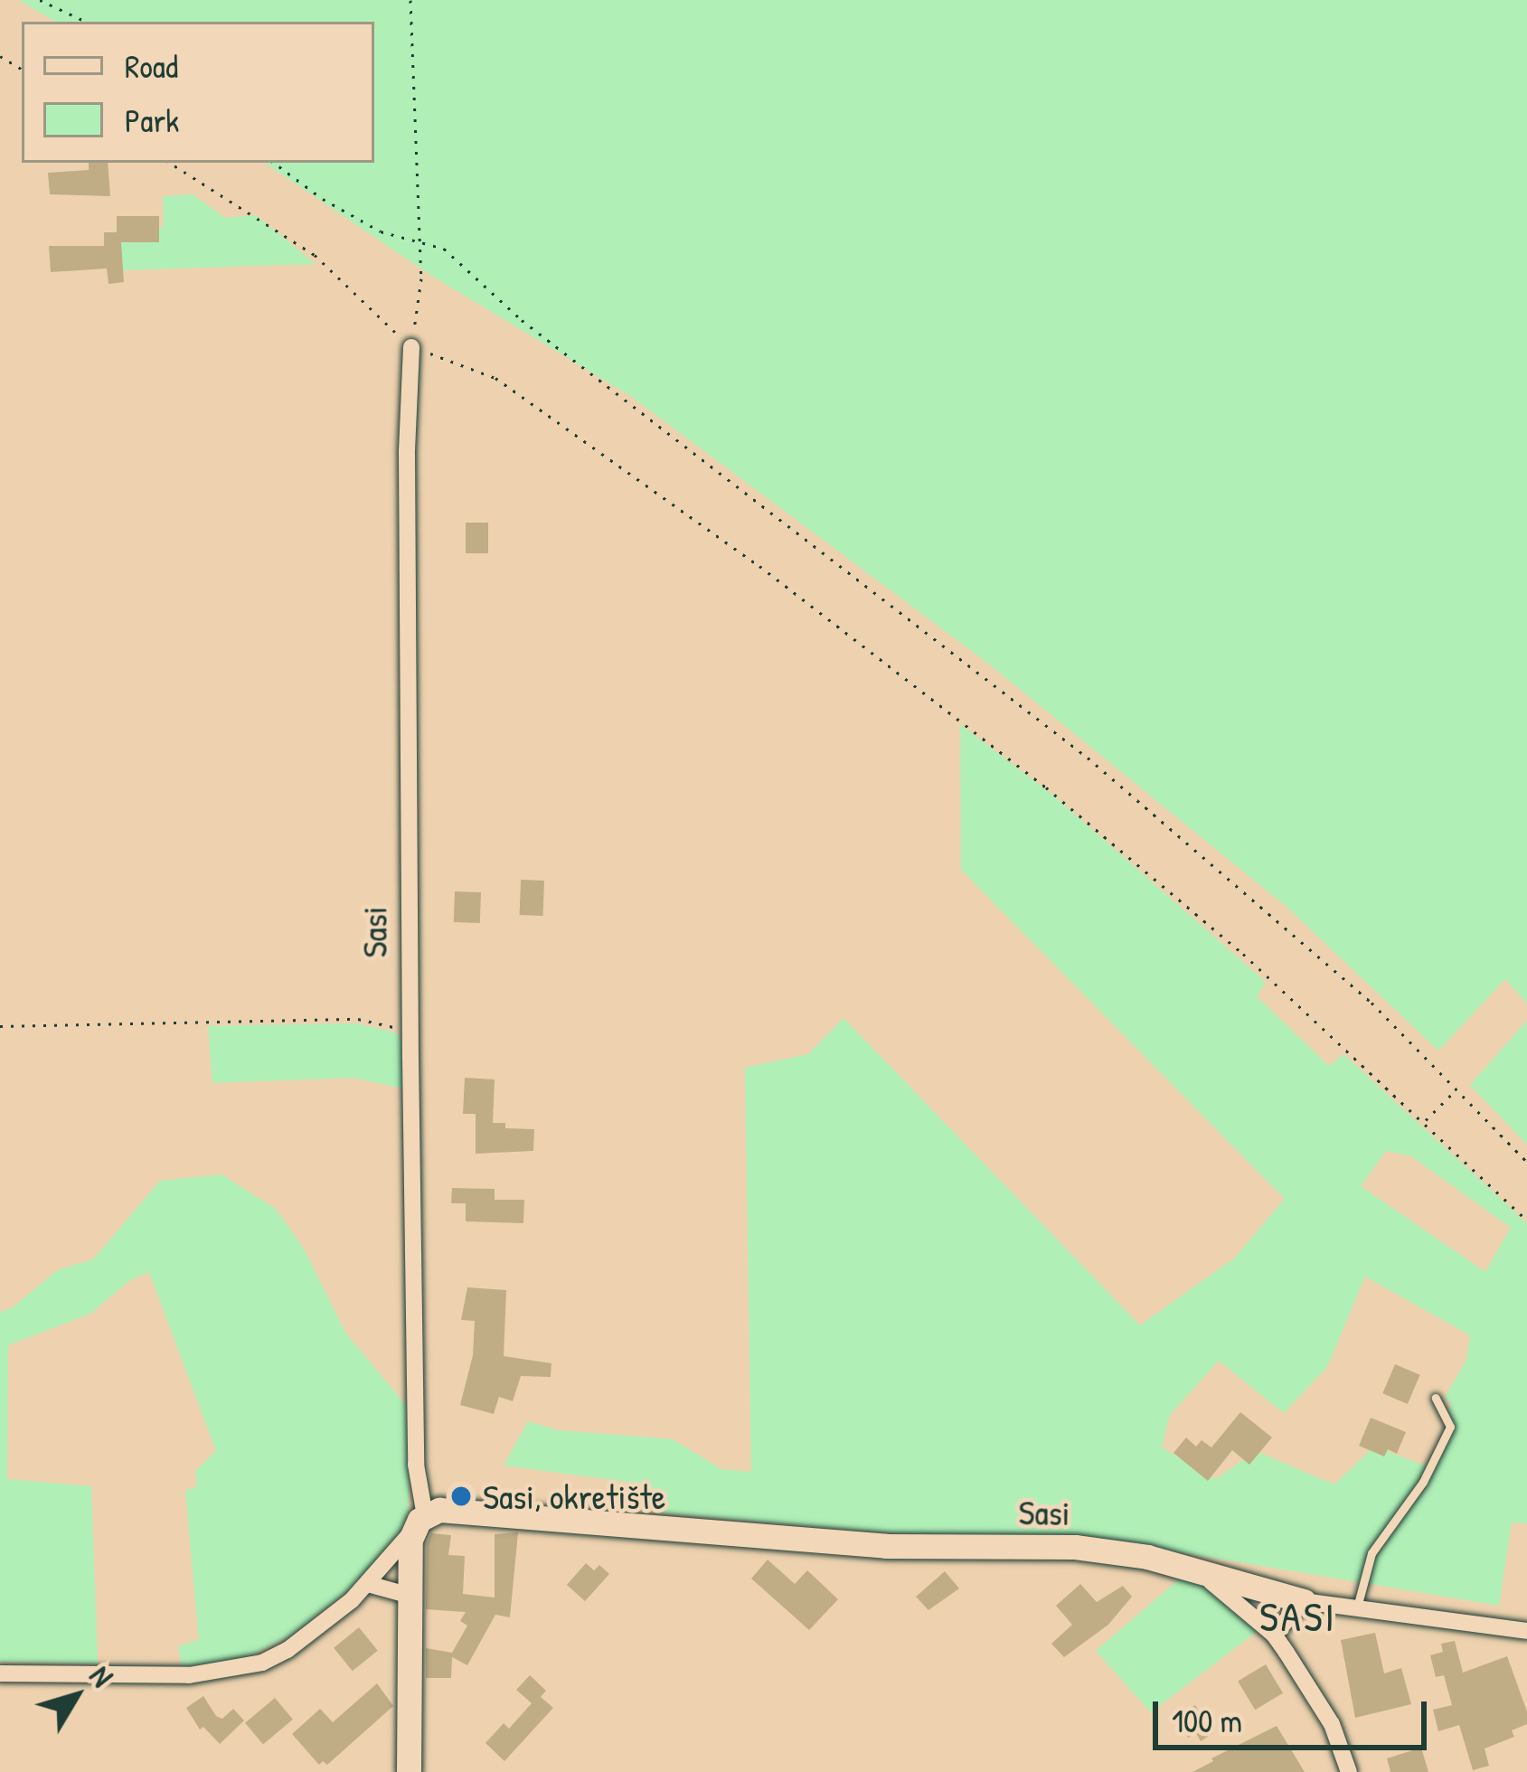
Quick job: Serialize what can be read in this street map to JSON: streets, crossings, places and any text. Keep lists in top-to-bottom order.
{
  "streets": {
    "main road": ["Sasi"]
  },
  "districts": ["SASI"],
  "places": ["Sasi, okretište"],
  "legend": ["Road", "Park"],
  "scale_bar": "100 m",
  "north": "top right"
}
